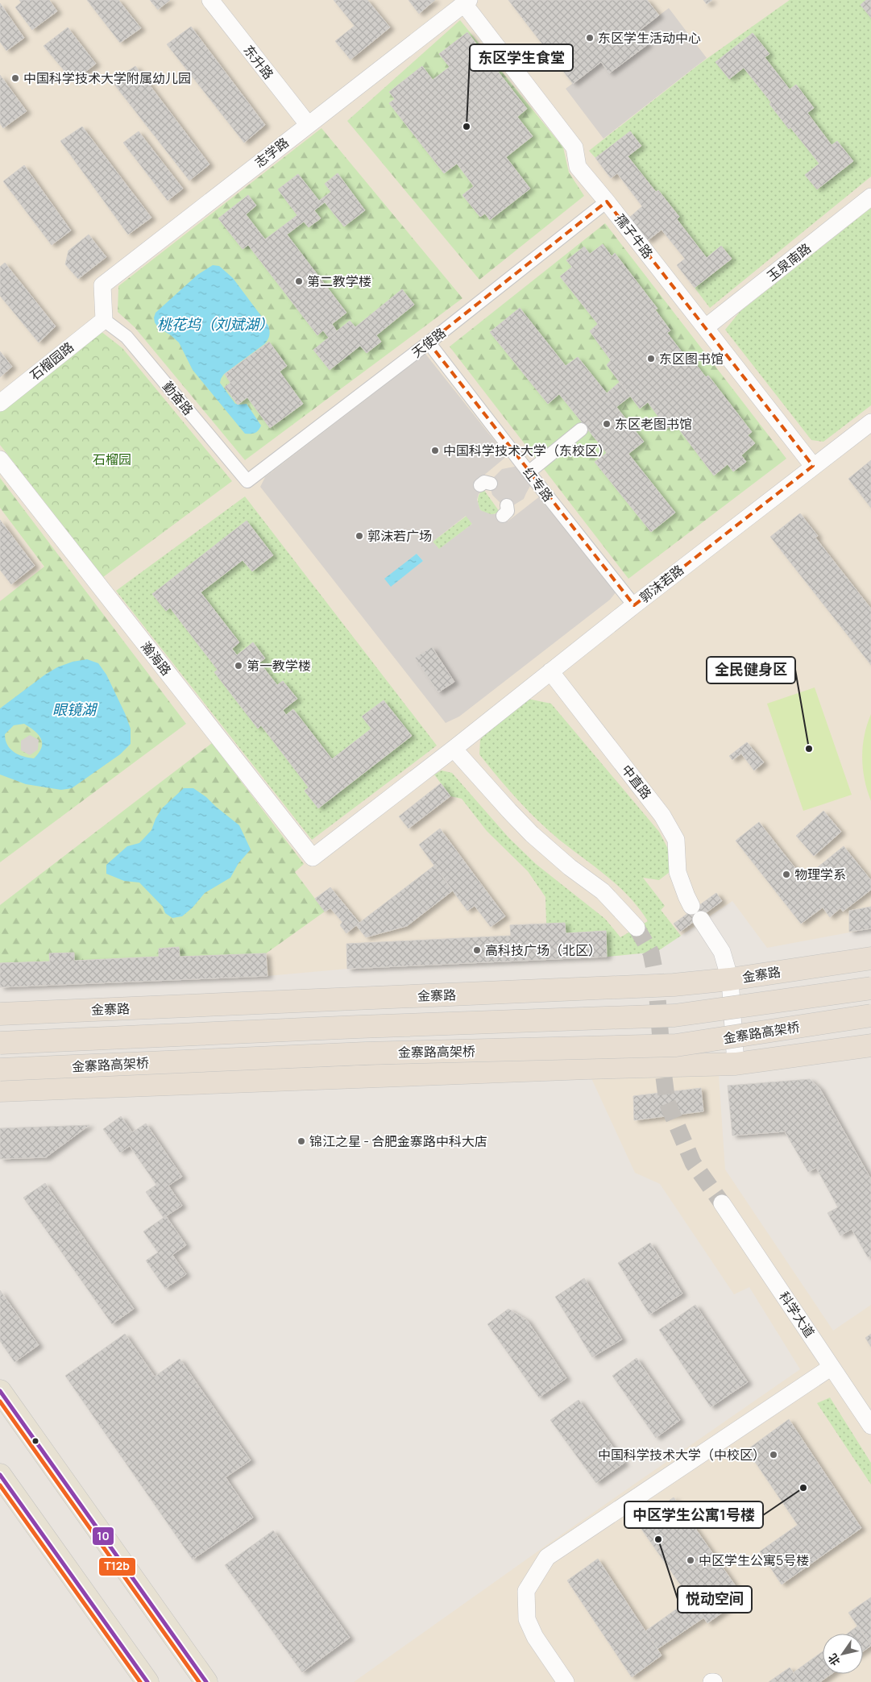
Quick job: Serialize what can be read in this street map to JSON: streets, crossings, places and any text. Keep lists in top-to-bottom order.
{
  "streets": {
    "highway": ["金寨路", "金寨路高架桥"],
    "street": [
      "东升路",
      "志学路",
      "孺子牛路",
      "玉泉南路",
      "天使路",
      "石榴园路",
      "勤奋路",
      "红专路",
      "郭沫若路",
      "瀚海路",
      "中直路",
      "科学大道"
    ]
  },
  "crossings": [
    ["东升路", "志学路"],
    ["志学路", "孺子牛路"],
    ["志学路", "石榴园路"],
    ["志学路", "勤奋路"],
    ["孺子牛路", "玉泉南路"],
    ["孺子牛路", "天使路"],
    ["孺子牛路", "郭沫若路"],
    ["天使路", "勤奋路"],
    ["天使路", "红专路"],
    ["石榴园路", "勤奋路"],
    ["红专路", "郭沫若路"],
    ["郭沫若路", "瀚海路"],
    ["郭沫若路", "中直路"],
    ["中直路", "金寨路"]
  ],
  "water": ["桃花坞（刘斌湖）", "眼镜湖"],
  "parks": ["石榴园"],
  "places": [
    "东区学生活动中心",
    "中国科学技术大学附属幼儿园",
    "东区学生食堂",
    "第二教学楼",
    "东区图书馆",
    "东区老图书馆",
    "中国科学技术大学（东校区）",
    "郭沫若广场",
    "第一教学楼",
    "全民健身区",
    "物理学系",
    "高科技广场（北区）",
    "锦江之星 - 合肥金寨路中科大店",
    "中国科学技术大学（中校区）",
    "中区学生公寓1号楼",
    "悦动空间",
    "中区学生公寓5号楼"
  ],
  "lines": ["transit line 10", "transit line T12b"],
  "north": "bottom left"
}
